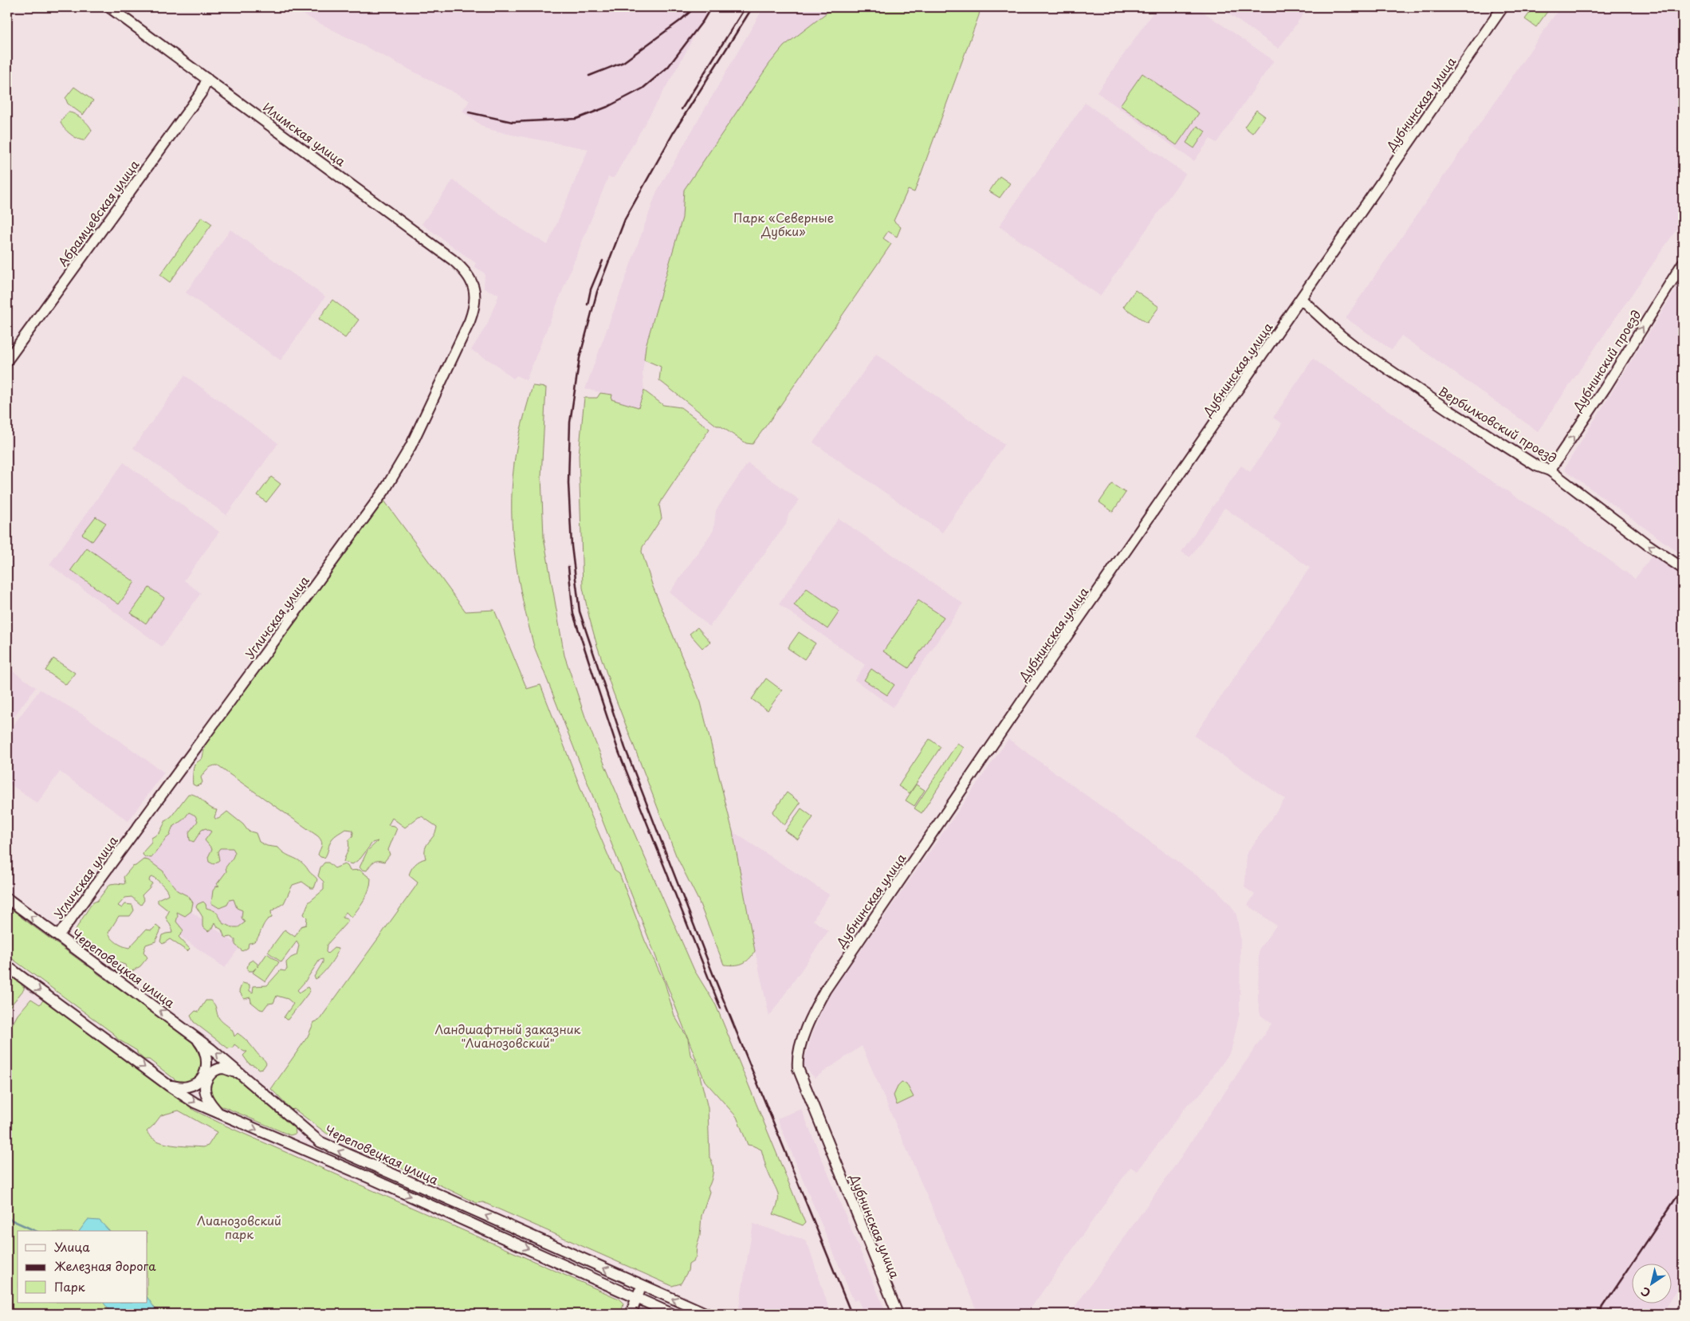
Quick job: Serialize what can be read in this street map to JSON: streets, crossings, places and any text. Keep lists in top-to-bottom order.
{
  "streets": {
    "street": [
      "Дубнинская улица",
      "Илимская улица",
      "Абрамцевская улица",
      "Дубнинский проезд",
      "Вербилковский проезд",
      "Угличская улица",
      "Череповецкая улица"
    ]
  },
  "crossings": [
    ["Дубнинская улица", "Вербилковский проезд"],
    ["Илимская улица", "Абрамцевская улица"],
    ["Илимская улица", "Угличская улица"],
    ["Дубнинский проезд", "Вербилковский проезд"],
    ["Угличская улица", "Череповецкая улица"]
  ],
  "one_way": ["Дубнинский проезд", "Вербилковский проезд"],
  "parks": ["Парк «Северные Дубки»", "Ландшафтный заказник \"Лианозовский\"", "Лианозовский парк"],
  "legend": ["Улица", "Железная дорога", "Парк"],
  "north": "bottom left"
}
